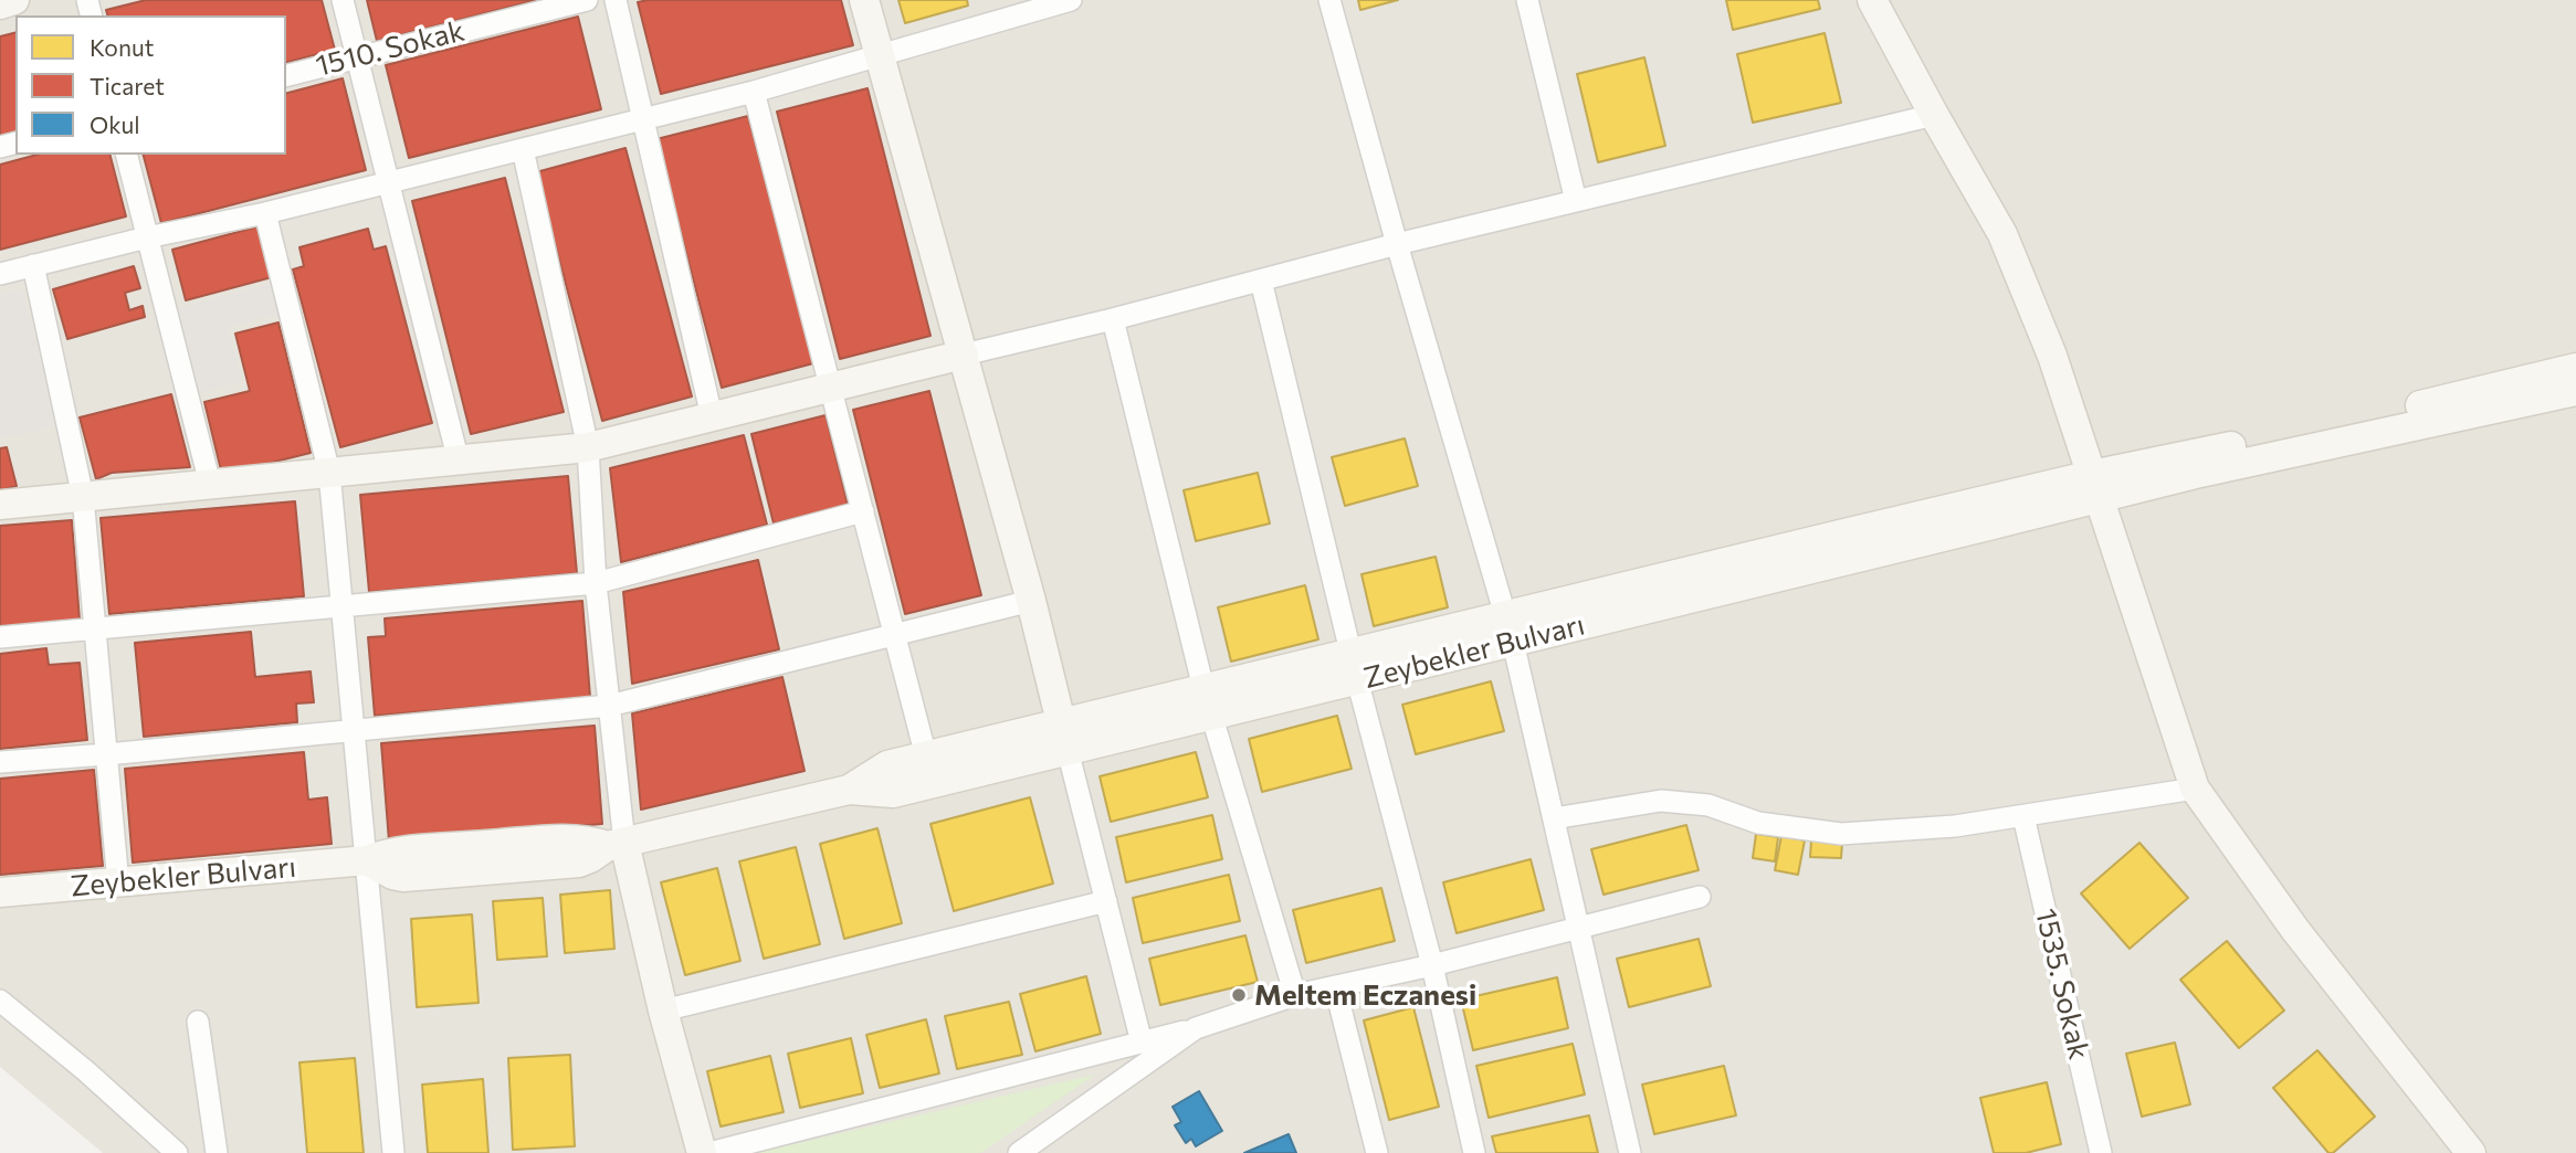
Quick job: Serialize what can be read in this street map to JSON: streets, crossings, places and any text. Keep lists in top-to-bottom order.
{
  "streets": {
    "street": ["1510. Sokak", "Zeybekler Bulvarı", "1535. Sokak"]
  },
  "places": ["Meltem Eczanesi"],
  "legend": ["Konut", "Ticaret", "Okul"]
}
